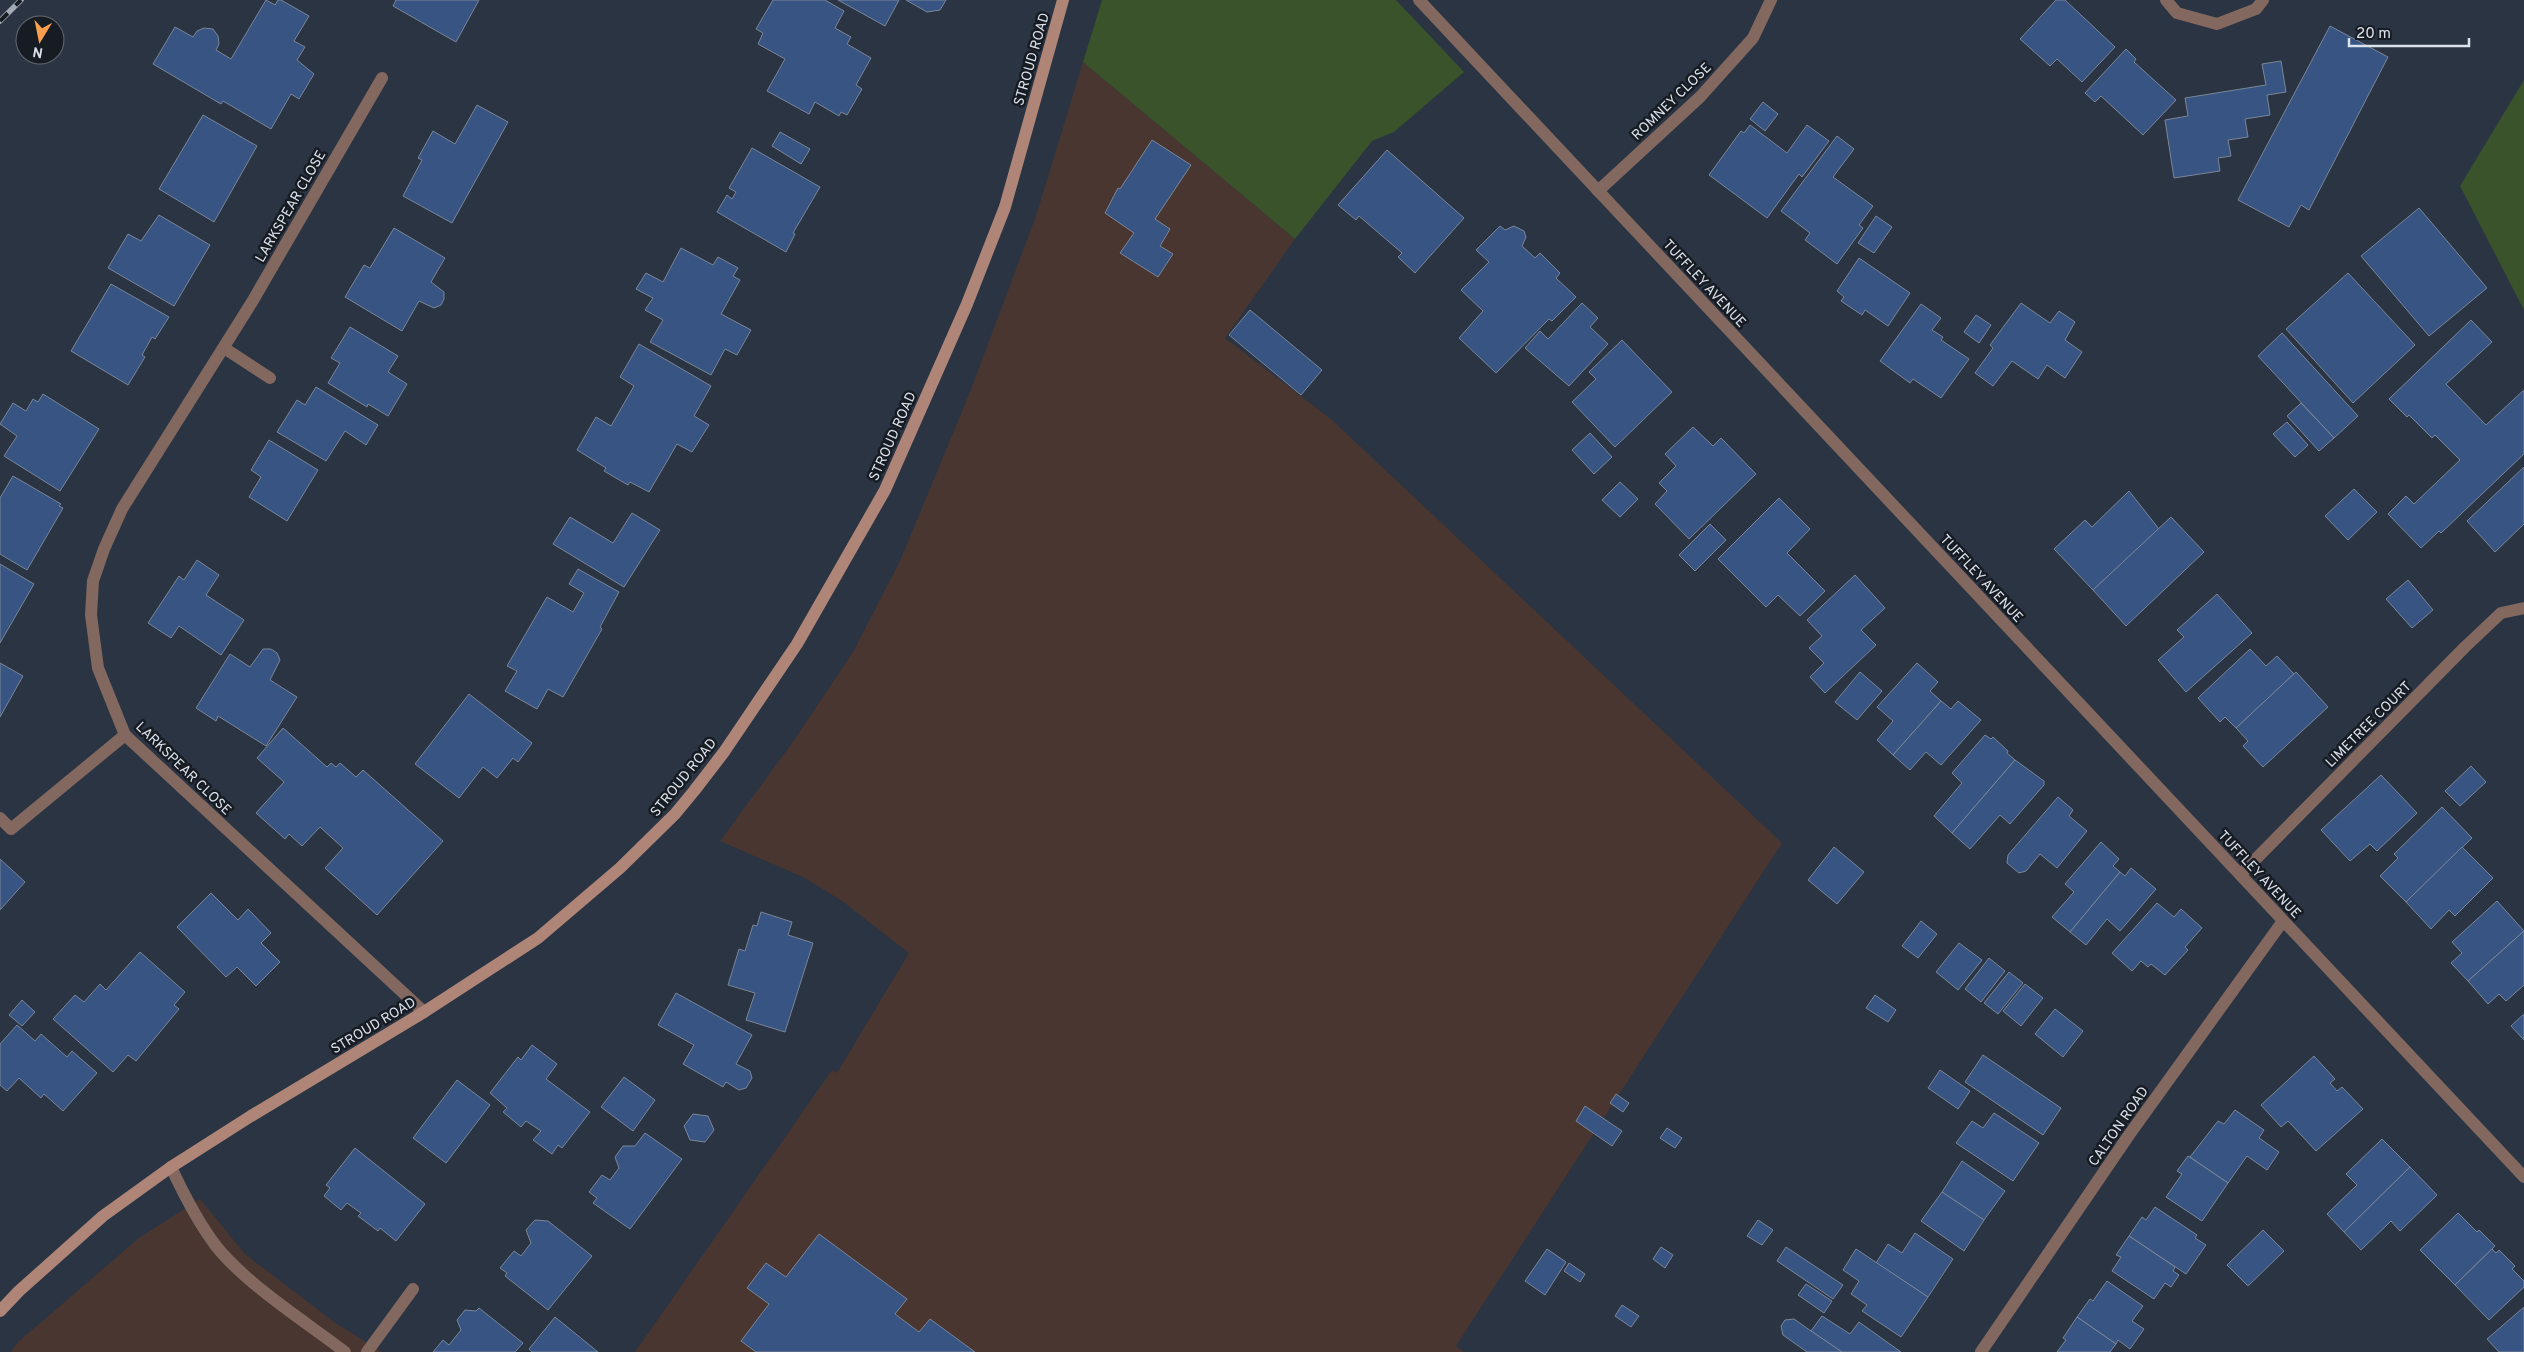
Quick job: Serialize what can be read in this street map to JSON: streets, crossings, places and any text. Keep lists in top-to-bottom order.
{
  "streets": {
    "main road": ["STROUD ROAD"],
    "street": [
      "ROMNEY CLOSE",
      "LARKSPEAR CLOSE",
      "TUFFLEY AVENUE",
      "LIMETREE COURT",
      "CALTON ROAD"
    ]
  },
  "crossings": [
    ["STROUD ROAD", "LARKSPEAR CLOSE"],
    ["ROMNEY CLOSE", "TUFFLEY AVENUE"],
    ["TUFFLEY AVENUE", "LIMETREE COURT"],
    ["TUFFLEY AVENUE", "CALTON ROAD"]
  ],
  "scale_bar": "20 m",
  "north": "bottom"
}
